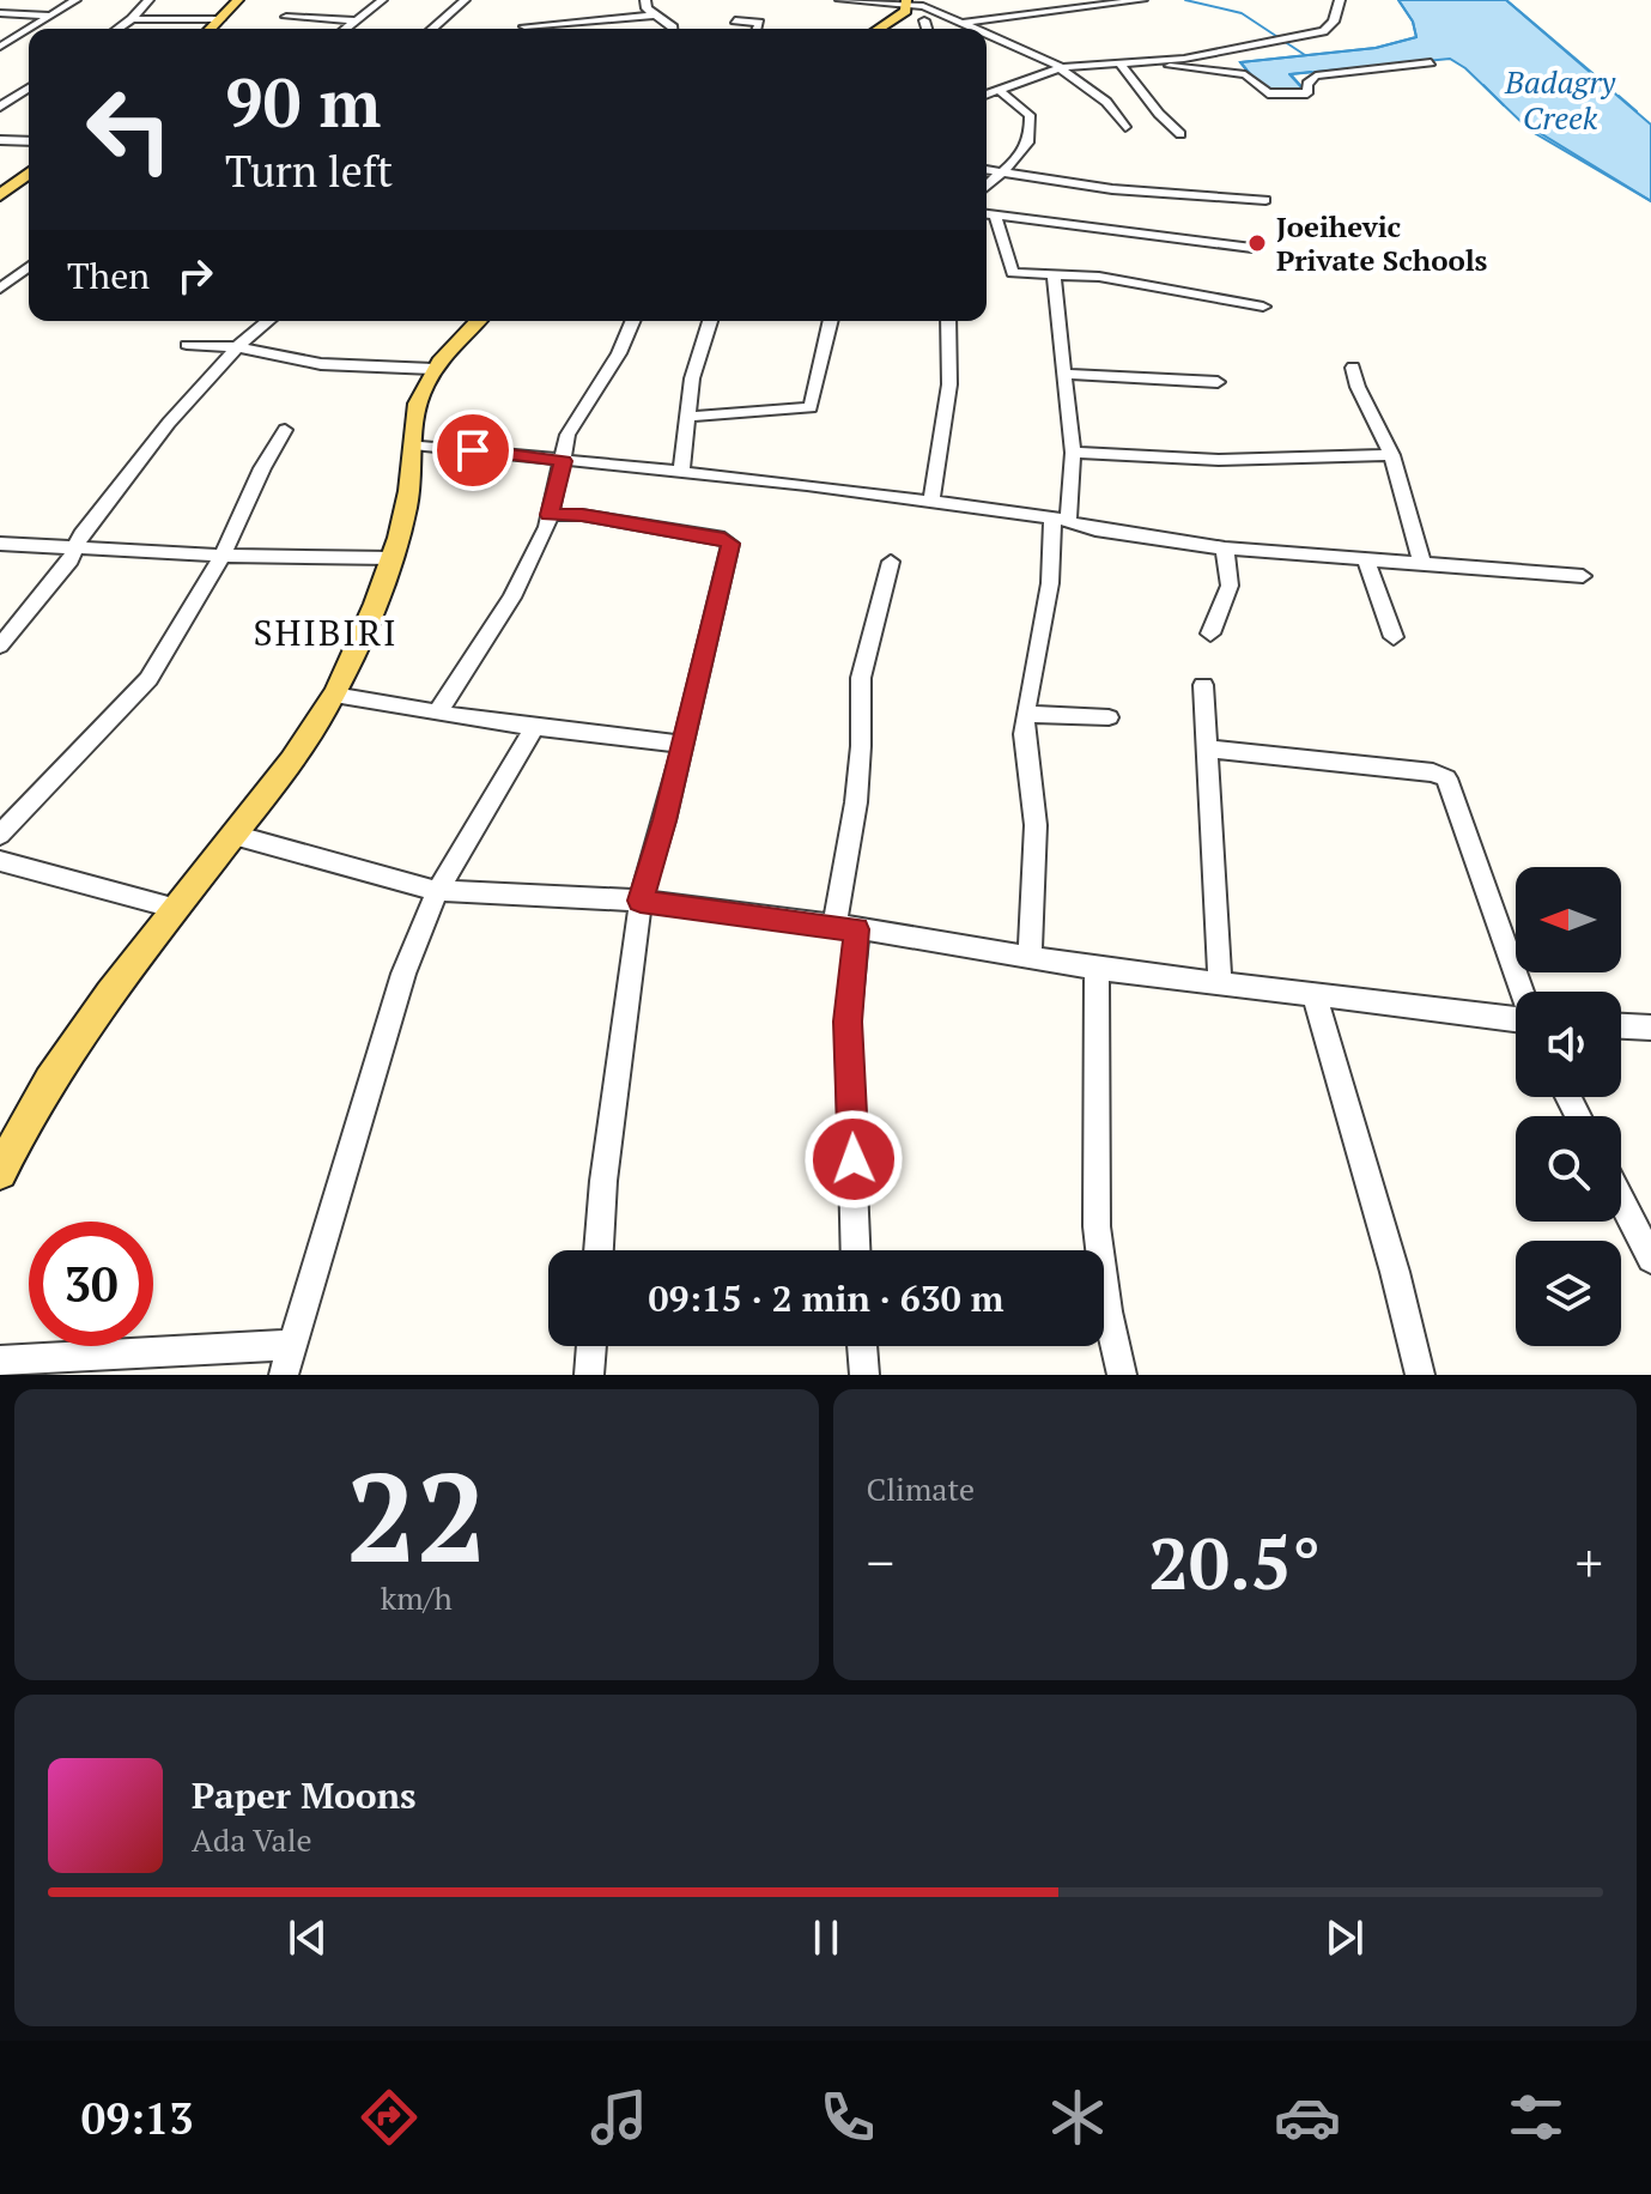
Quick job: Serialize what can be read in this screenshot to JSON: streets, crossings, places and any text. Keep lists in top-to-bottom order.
{
  "districts": ["SHIBIRI"],
  "water": ["Badagry Creek"],
  "places": ["Joeihevic Private Schools"],
  "north": "left",
  "page": {
    "turn": ["90 m", "Turn left"],
    "then": "Then",
    "limit": "30",
    "trip": "09:15 · 2 min · 630 m",
    "tile": [
      ["22", "km/h"],
      "Climate"
    ],
    "heat": ["−", "20.5°", "+"],
    "song": ["Paper Moons", "Ada Vale"],
    "tabs": "09:13"
  }
}
